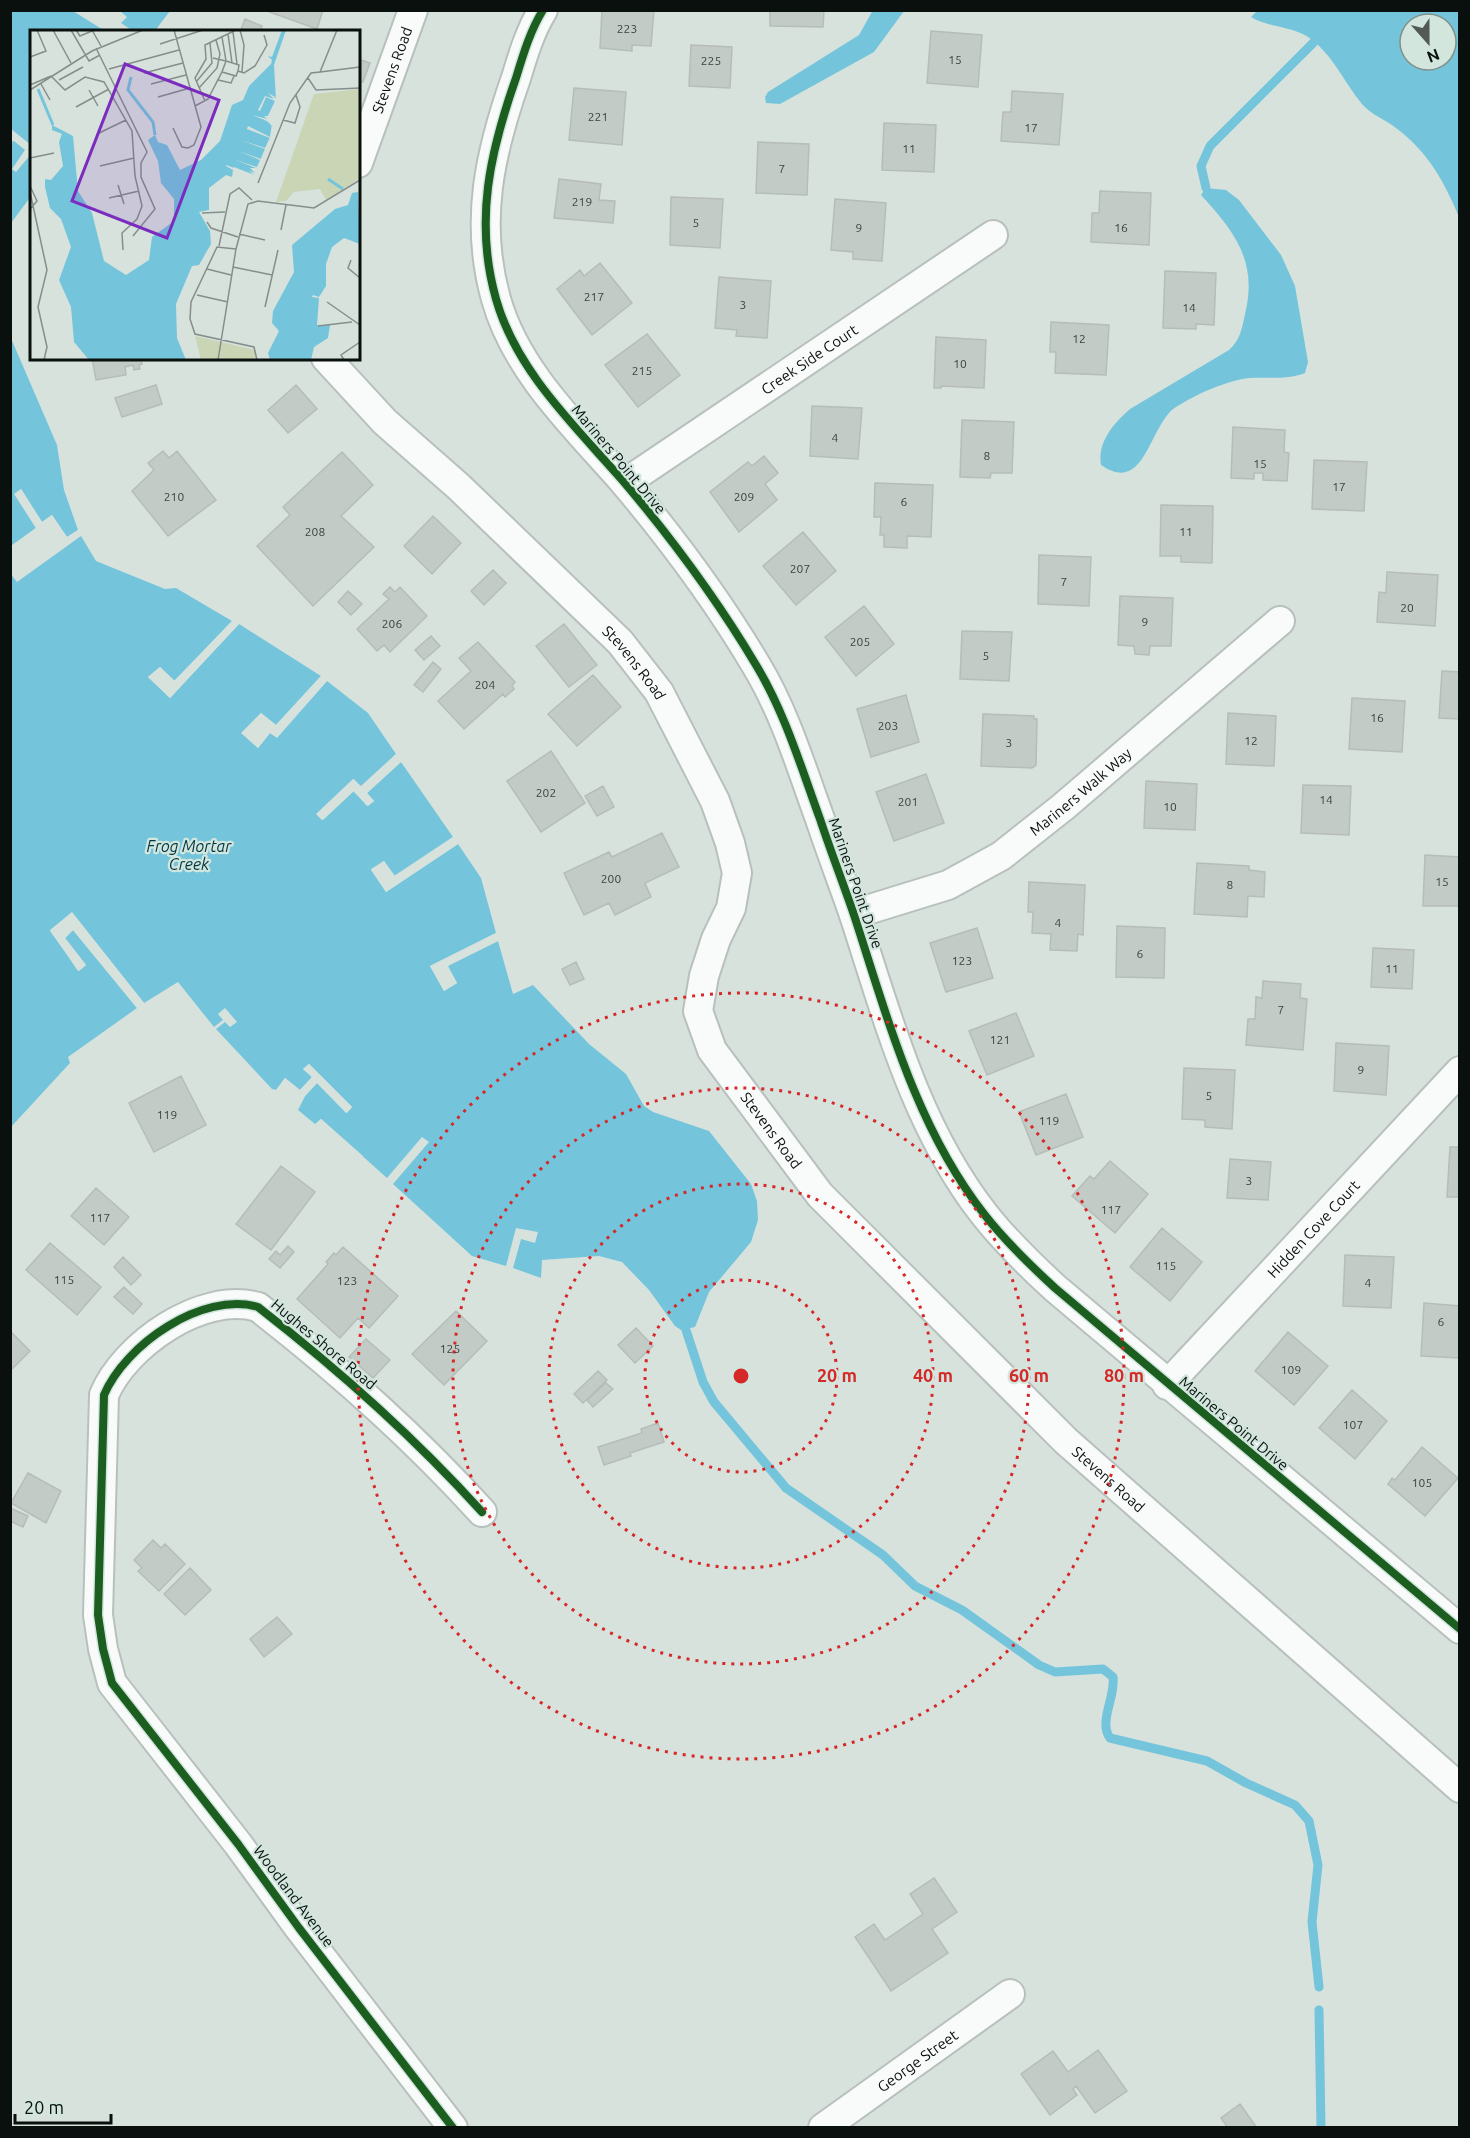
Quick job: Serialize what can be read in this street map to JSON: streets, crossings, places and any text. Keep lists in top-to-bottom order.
{
  "streets": {
    "street": [
      "Stevens Road",
      "Creek Side Court",
      "Mariners Point Drive",
      "Mariners Walk Way",
      "Hidden Cove Court",
      "Hughes Shore Road",
      "Woodland Avenue",
      "George Street"
    ]
  },
  "crossings": [
    ["Creek Side Court", "Mariners Point Drive"],
    ["Mariners Point Drive", "Mariners Walk Way"],
    ["Mariners Point Drive", "Hidden Cove Court"],
    ["Hughes Shore Road", "Woodland Avenue"]
  ],
  "water": ["Frog Mortar Creek"],
  "house_numbers": [
    "223",
    "15",
    "225",
    "221",
    "17",
    "11",
    "7",
    "219",
    "5",
    "9",
    "16",
    "217",
    "3",
    "14",
    "12",
    "10",
    "215",
    "4",
    "8",
    "15",
    "17",
    "210",
    "209",
    "6",
    "208",
    "11",
    "207",
    "7",
    "20",
    "9",
    "206",
    "205",
    "5",
    "204",
    "16",
    "203",
    "12",
    "3",
    "202",
    "14",
    "201",
    "10",
    "200",
    "15",
    "8",
    "4",
    "6",
    "123",
    "11",
    "7",
    "121",
    "9",
    "5",
    "119",
    "119",
    "3",
    "117",
    "117",
    "115",
    "115",
    "123",
    "4",
    "6",
    "125",
    "109",
    "107",
    "105"
  ],
  "scale_bar": "20 m",
  "north": "bottom",
  "rings": [
    "20 m",
    "40 m",
    "60 m",
    "80 m"
  ]
}
